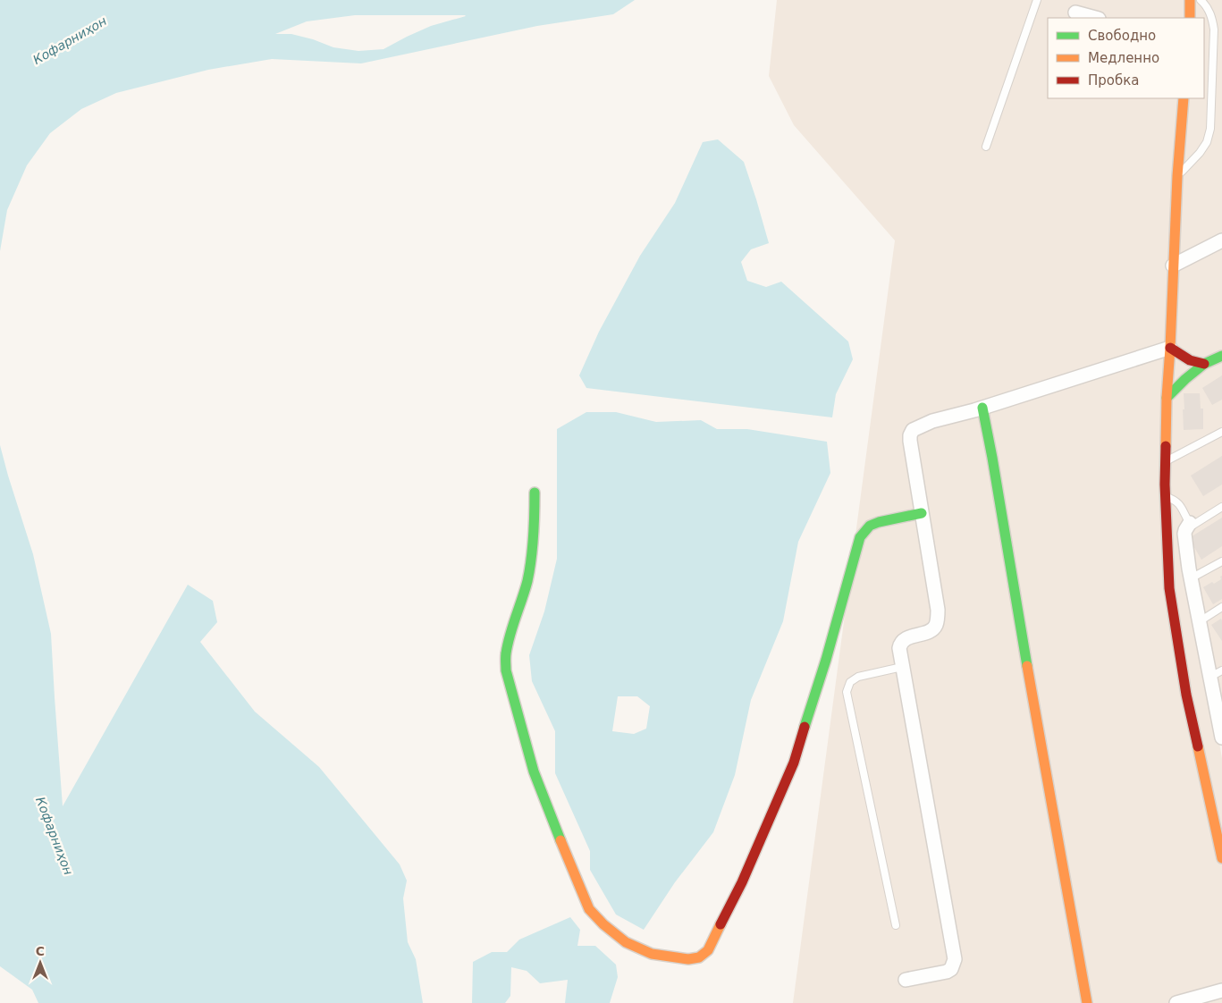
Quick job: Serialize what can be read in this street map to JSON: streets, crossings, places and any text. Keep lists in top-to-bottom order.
{
  "water": ["Кофарниҳон"],
  "legend": ["Свободно", "Медленно", "Пробка"],
  "north": "top"
}
